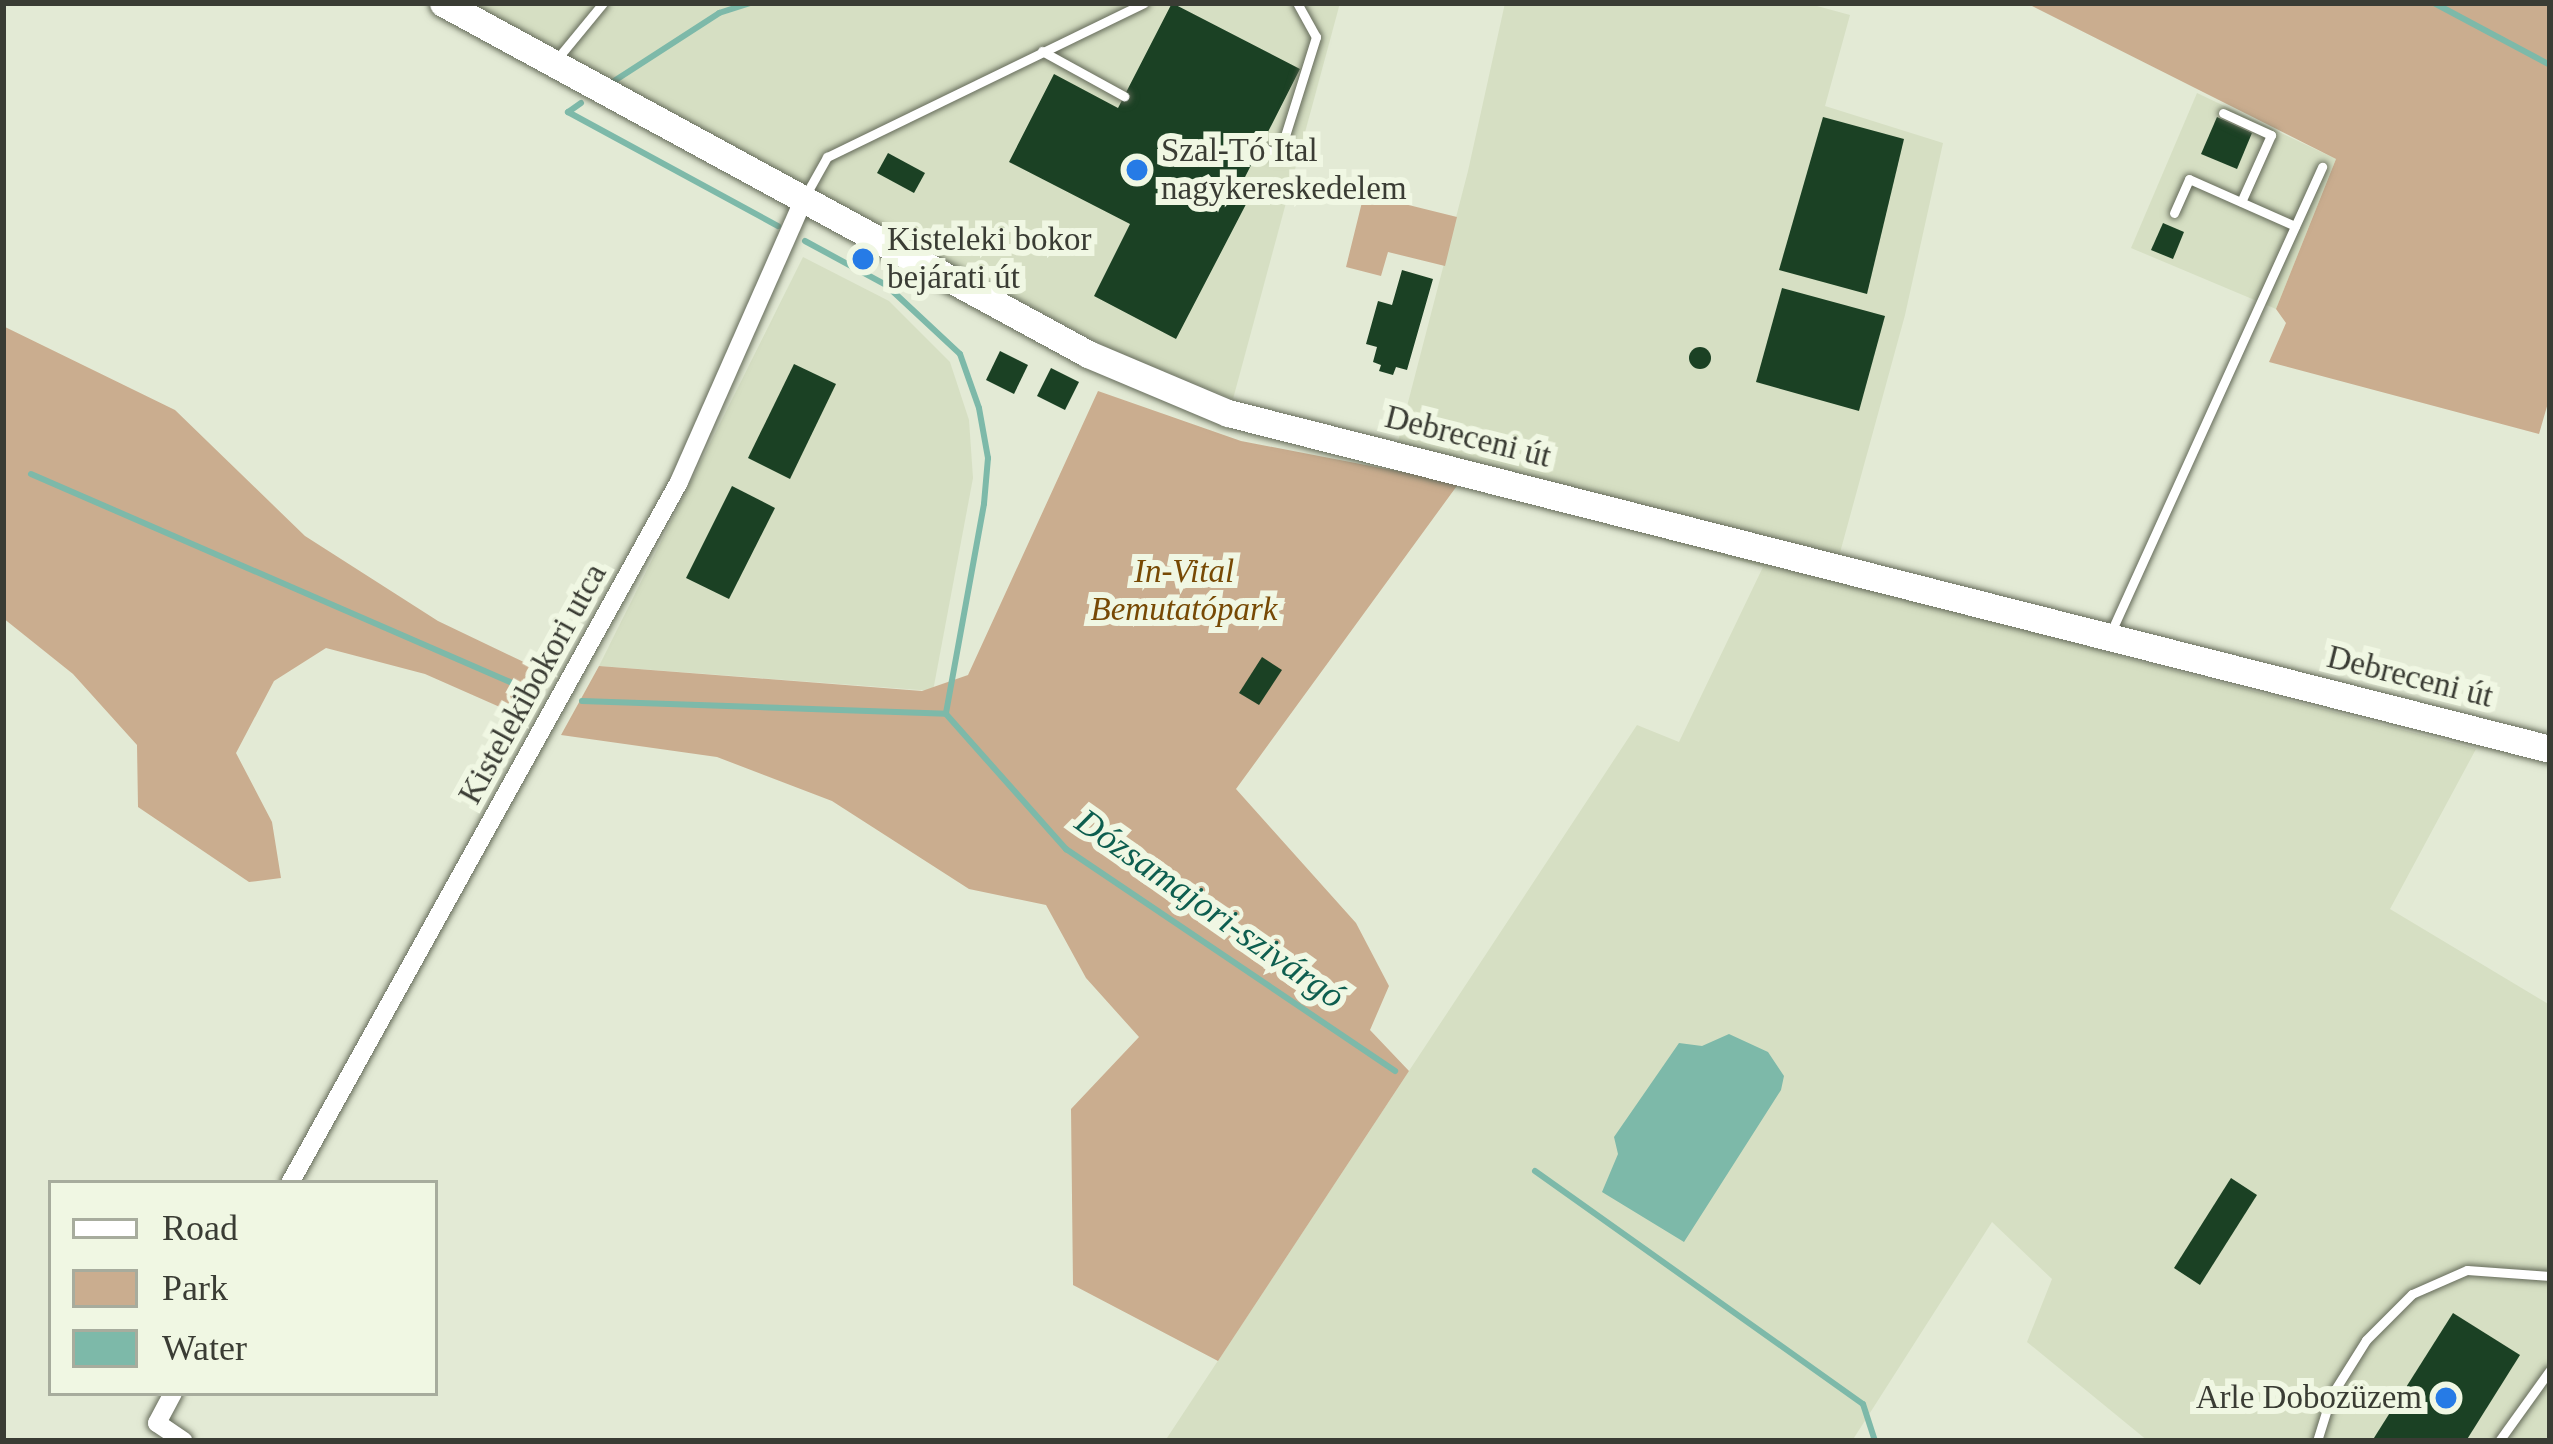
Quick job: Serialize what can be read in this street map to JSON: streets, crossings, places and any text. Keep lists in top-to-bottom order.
{
  "streets": {
    "street": ["Debreceni út", "Kistelekibokori utca"]
  },
  "crossings": [
    ["Debreceni út", "Kistelekibokori utca"]
  ],
  "water": ["Dózsamajori-szivárgó"],
  "parks": ["In-Vital Bemutatópark"],
  "places": ["Szal-Tó Ital nagykereskedelem", "Kisteleki bokor bejárati út", "Arle Dobozüzem"],
  "legend": ["Road", "Park", "Water"]
}
